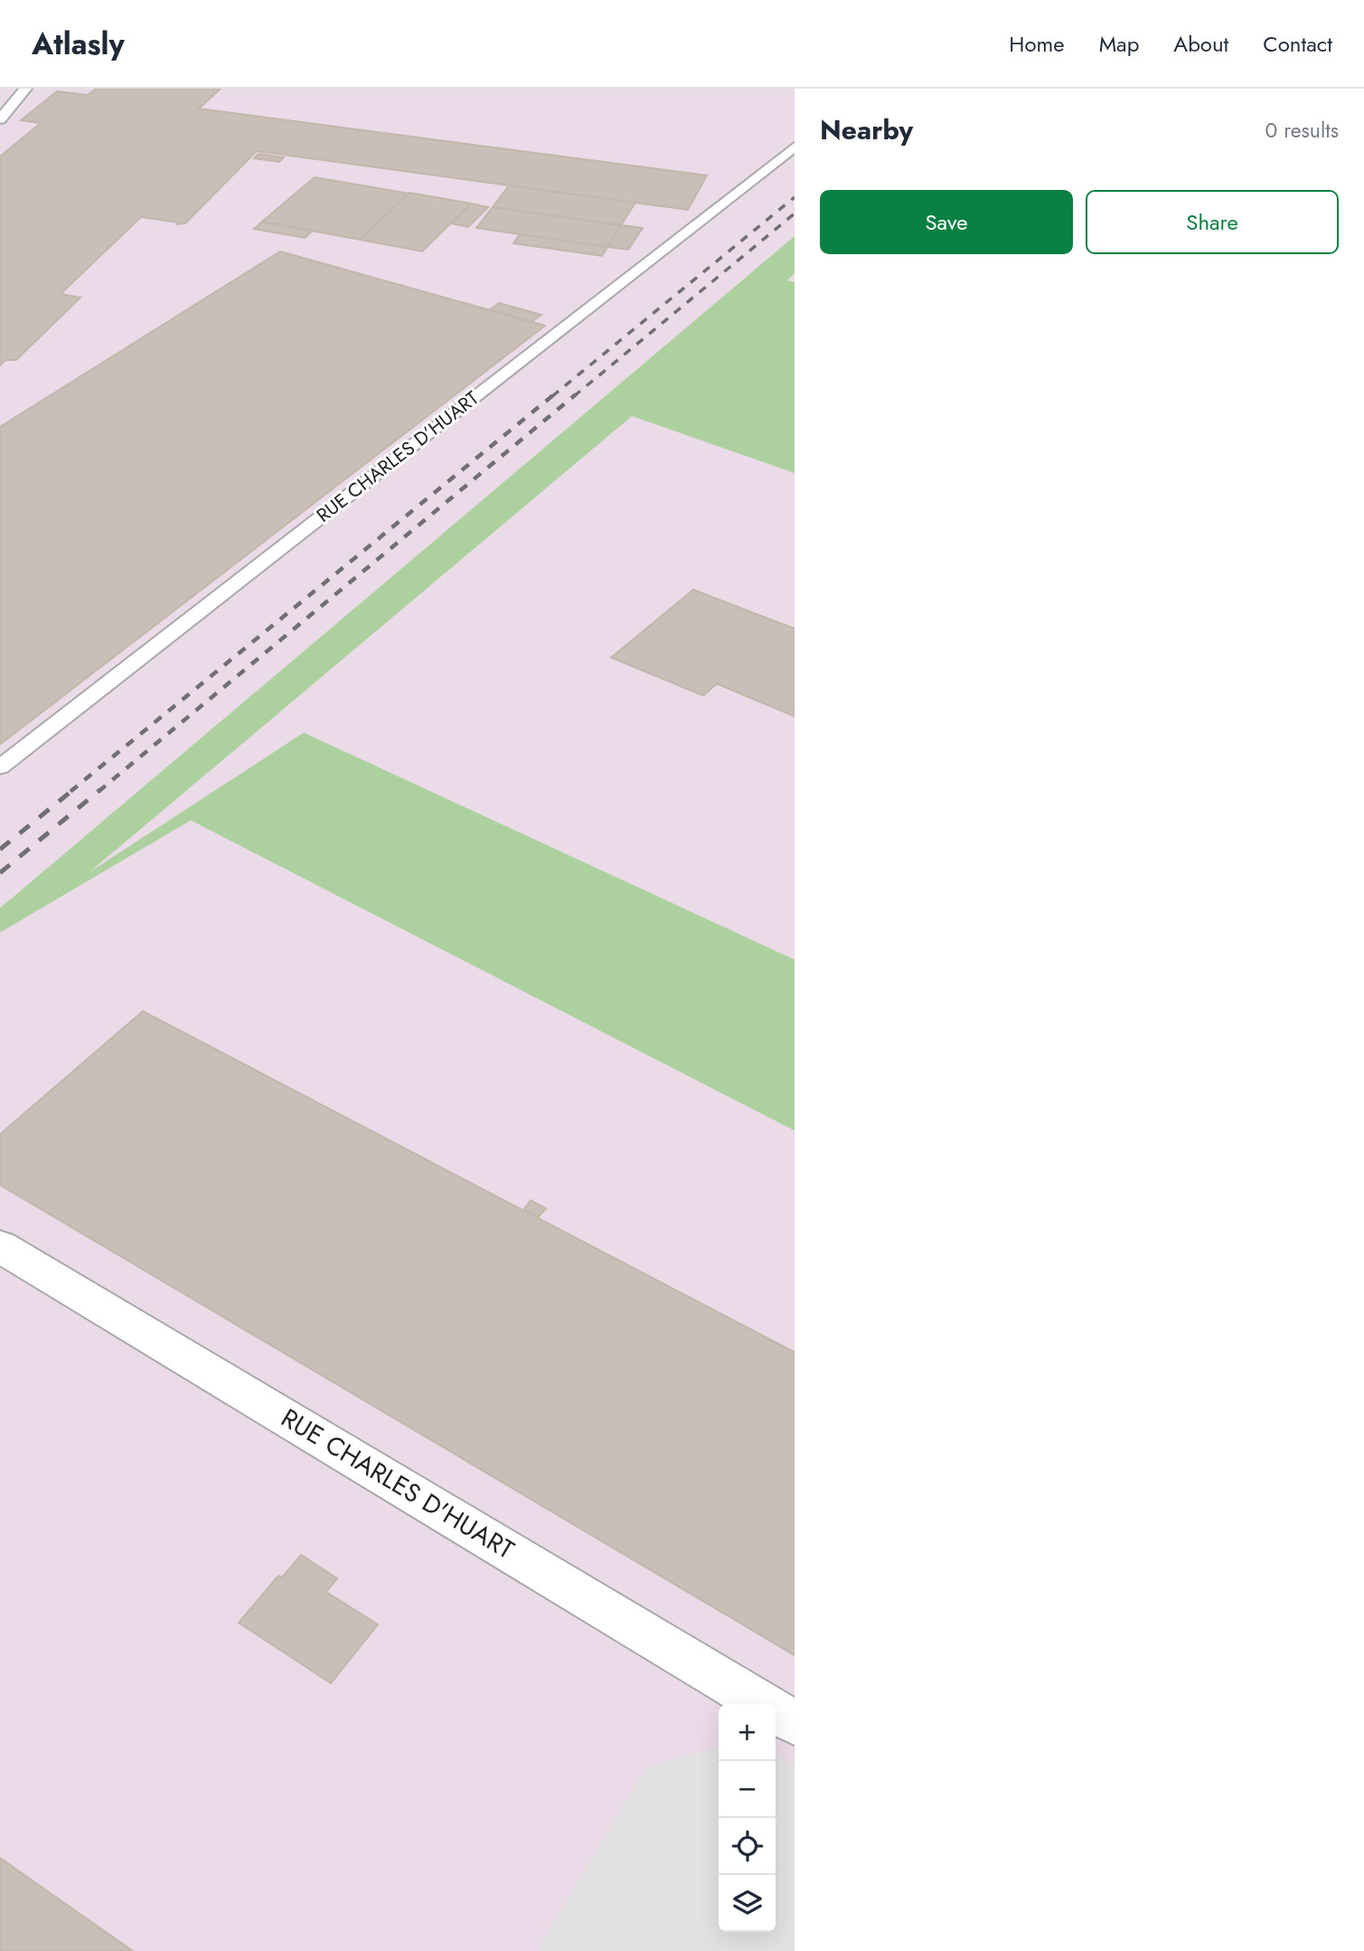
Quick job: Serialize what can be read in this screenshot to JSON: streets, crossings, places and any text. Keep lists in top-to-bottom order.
{
  "streets": {
    "street": ["RUE CHARLES D'HUART"],
    "lane": ["RUE CHARLES D’HUART"]
  },
  "page": {
    "header": "Atlasly",
    "nav": [
      "Home",
      "Map",
      "About",
      "Contact"
    ],
    "heading": ["Nearby", "0 results"],
    "buttons": ["Save", "Share"],
    "map_buttons": ["+", "−"]
  }
}
